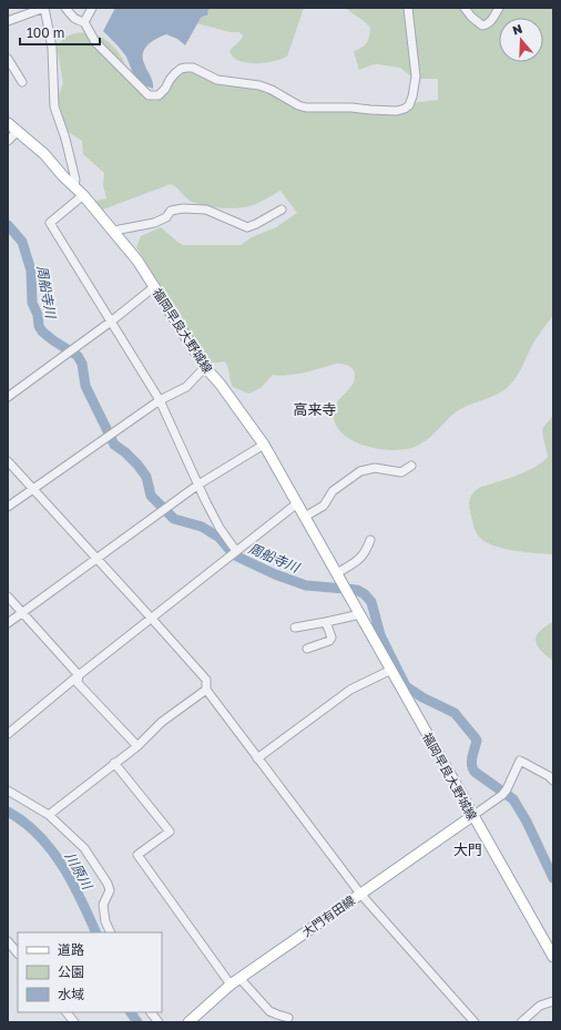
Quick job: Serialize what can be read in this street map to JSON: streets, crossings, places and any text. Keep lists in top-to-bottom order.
{
  "streets": {
    "main road": ["福岡早良大野城線", "大門有田線"]
  },
  "crossings": [
    ["福岡早良大野城線", "大門有田線"]
  ],
  "districts": ["高来寺", "大門"],
  "water": ["周船寺川", "川原川"],
  "legend": ["道路", "公園", "水域"],
  "scale_bar": "100 m",
  "north": "top"
}
